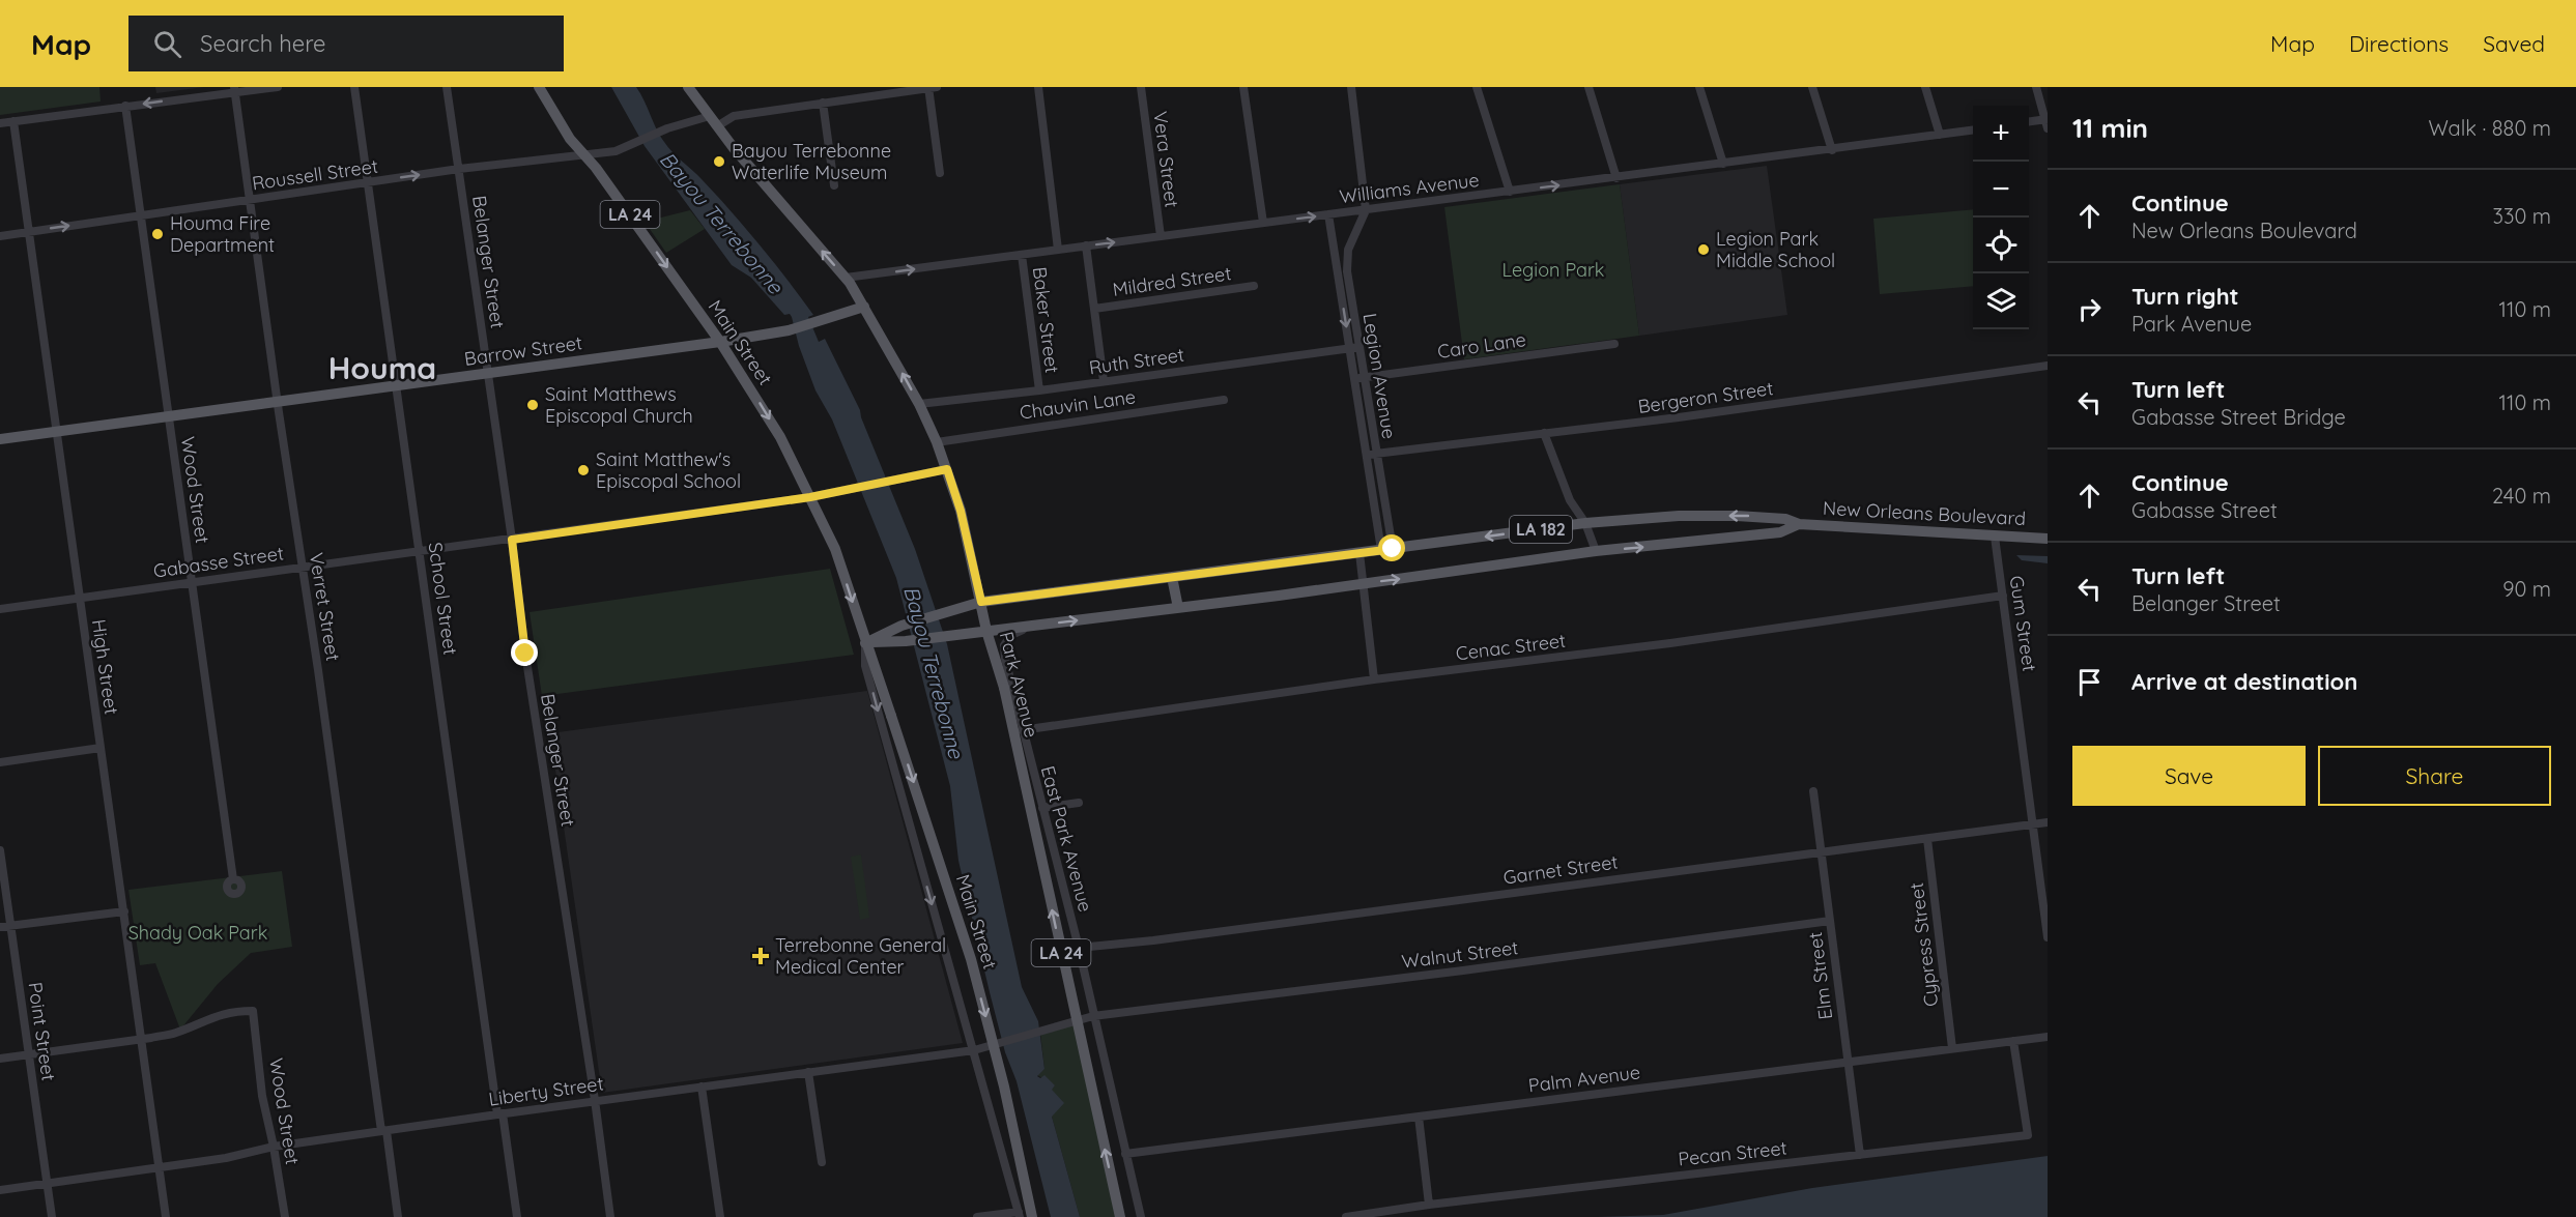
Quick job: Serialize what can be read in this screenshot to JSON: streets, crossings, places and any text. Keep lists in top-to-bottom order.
{
  "streets": {
    "main road": [
      "LA 24",
      "Main Street",
      "Barrow Street",
      "New Orleans Boulevard",
      "LA 182",
      "Park Avenue"
    ],
    "street": [
      "Vera Street",
      "Roussell Street",
      "Williams Avenue",
      "Belanger Street",
      "Mildred Street",
      "Baker Street",
      "Caro Lane",
      "Ruth Street",
      "Legion Avenue",
      "Bergeron Street",
      "Chauvin Lane",
      "Wood Street",
      "Gabasse Street",
      "School Street",
      "Verret Street",
      "Gum Street",
      "Cenac Street",
      "High Street",
      "East Park Avenue",
      "Garnet Street",
      "Cypress Street",
      "Walnut Street",
      "Elm Street",
      "Point Street",
      "Palm Avenue",
      "Liberty Street",
      "Pecan Street"
    ]
  },
  "crossings": [
    ["Vera Street", "Williams Avenue"],
    ["Roussell Street", "Belanger Street"],
    ["Roussell Street", "Main Street"],
    ["Roussell Street", "Wood Street"],
    ["Roussell Street", "School Street"],
    ["Roussell Street", "Verret Street"],
    ["Roussell Street", "High Street"],
    ["Roussell Street", "Park Avenue"],
    ["Williams Avenue", "Baker Street"],
    ["Williams Avenue", "Legion Avenue"],
    ["Williams Avenue", "Park Avenue"],
    ["Belanger Street", "Barrow Street"],
    ["Belanger Street", "Gabasse Street"],
    ["Belanger Street", "Liberty Street"],
    ["Baker Street", "Ruth Street"],
    ["Main Street", "Barrow Street"],
    ["Main Street", "LA 182"],
    ["Main Street", "Gabasse Street"],
    ["Main Street", "Liberty Street"],
    ["Caro Lane", "Legion Avenue"],
    ["Barrow Street", "Wood Street"],
    ["Barrow Street", "School Street"],
    ["Barrow Street", "Verret Street"],
    ["Barrow Street", "High Street"],
    ["Barrow Street", "Park Avenue"],
    ["Ruth Street", "Legion Avenue"],
    ["Ruth Street", "Park Avenue"],
    ["Legion Avenue", "Bergeron Street"],
    ["Legion Avenue", "New Orleans Boulevard"],
    ["Chauvin Lane", "Park Avenue"],
    ["Wood Street", "Gabasse Street"],
    ["Wood Street", "High Street"],
    ["Wood Street", "Liberty Street"],
    ["New Orleans Boulevard", "LA 182"],
    ["New Orleans Boulevard", "Gum Street"],
    ["New Orleans Boulevard", "Park Avenue"],
    ["New Orleans Boulevard", "East Park Avenue"],
    ["LA 182", "Park Avenue"],
    ["Gabasse Street", "School Street"],
    ["Gabasse Street", "Verret Street"],
    ["Gabasse Street", "High Street"],
    ["Gabasse Street", "Park Avenue"],
    ["School Street", "Liberty Street"],
    ["Verret Street", "Liberty Street"],
    ["Gum Street", "Cenac Street"],
    ["Gum Street", "Garnet Street"],
    ["Cenac Street", "East Park Avenue"],
    ["High Street", "Liberty Street"],
    ["East Park Avenue", "Garnet Street"],
    ["East Park Avenue", "Walnut Street"],
    ["East Park Avenue", "Palm Avenue"],
    ["East Park Avenue", "Liberty Street"],
    ["Garnet Street", "Cypress Street"],
    ["Garnet Street", "Elm Street"],
    ["Cypress Street", "Palm Avenue"],
    ["Walnut Street", "Elm Street"],
    ["Walnut Street", "Liberty Street"],
    ["Elm Street", "Palm Avenue"],
    ["Elm Street", "Pecan Street"],
    ["Point Street", "Liberty Street"],
    ["Palm Avenue", "Pecan Street"]
  ],
  "one_way": ["Williams Avenue", "Main Street", "Park Avenue"],
  "districts": ["Houma"],
  "water": ["Bayou Terrebonne"],
  "parks": ["Legion Park", "Shady Oak Park"],
  "places": {
    "other": [
      "Bayou Terrebonne Waterlife Museum",
      "Houma Fire Department",
      "Legion Park Middle School",
      "Saint Matthews Episcopal Church",
      "Saint Matthew's Episcopal School"
    ],
    "health": ["Terrebonne General Medical Center"]
  },
  "page": {
    "header": "Map",
    "search": "Search here",
    "nav": ["Map", "Directions", "Saved"],
    "heading": ["11 min", "Walk · 880 m"],
    "map_buttons": ["+", "−"],
    "list": [
      ["Continue", "New Orleans Boulevard", "330 m"],
      ["Turn right", "Park Avenue", "110 m"],
      ["Turn left", "Gabasse Street Bridge", "110 m"],
      ["Continue", "Gabasse Street", "240 m"],
      ["Turn left", "Belanger Street", "90 m"],
      "Arrive at destination"
    ],
    "buttons": ["Save", "Share"]
  }
}
